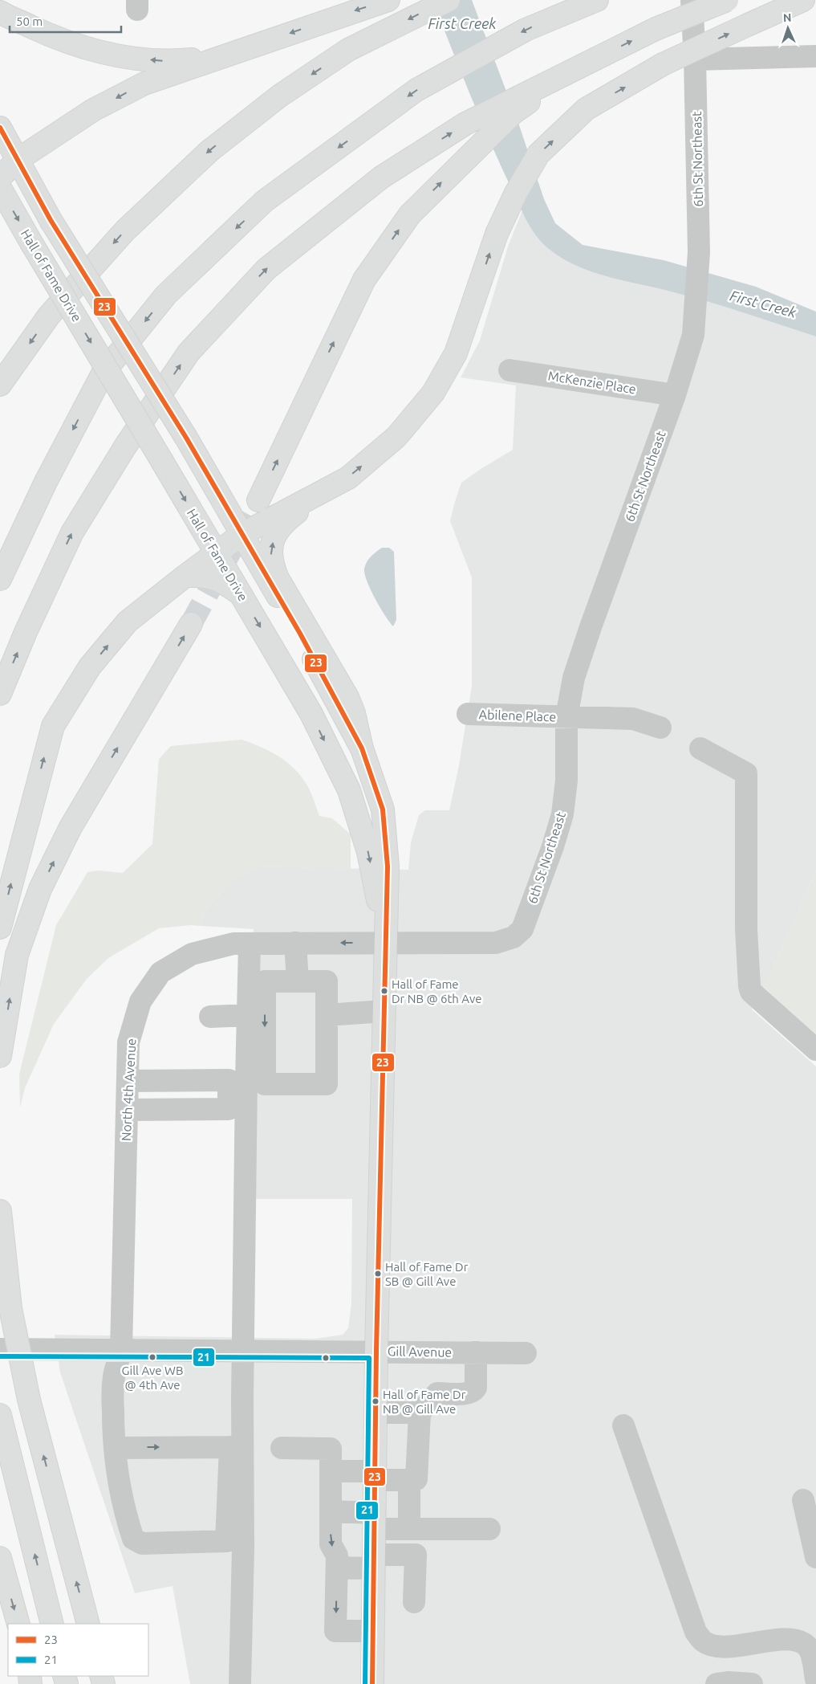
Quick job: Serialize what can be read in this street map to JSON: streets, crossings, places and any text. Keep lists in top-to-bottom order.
{
  "streets": {
    "main road": ["Hall of Fame Drive"],
    "street": [
      "6th St Northeast",
      "McKenzie Place",
      "Abilene Place",
      "North 4th Avenue",
      "Gill Avenue"
    ]
  },
  "crossings": [
    ["6th St Northeast", "McKenzie Place"],
    ["6th St Northeast", "Abilene Place"],
    ["6th St Northeast", "North 4th Avenue"],
    ["Hall of Fame Drive", "North 4th Avenue"],
    ["Hall of Fame Drive", "Gill Avenue"],
    ["North 4th Avenue", "Gill Avenue"]
  ],
  "water": ["First Creek"],
  "places": [
    "Hall of Fame Dr NB @ 6th Ave",
    "Hall of Fame Dr SB @ Gill Ave",
    "Gill Ave WB @ 4th Ave",
    "Hall of Fame Dr NB @ Gill Ave"
  ],
  "lines": ["transit line 23", "transit line 21"],
  "legend": ["23", "21"],
  "scale_bar": "50 m",
  "north": "top"
}
